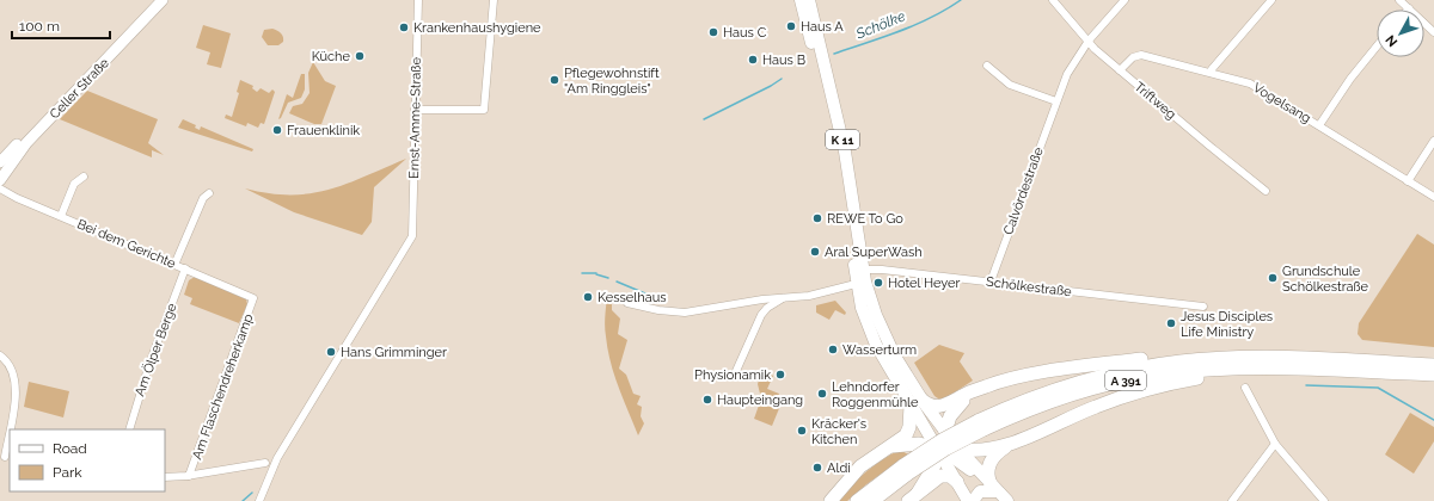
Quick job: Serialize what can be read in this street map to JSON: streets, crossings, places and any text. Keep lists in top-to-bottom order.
{
  "streets": {
    "highway": ["A 391"],
    "main road": ["Celler Straße", "K 11"],
    "street": [
      "Triftweg",
      "Vogelsang",
      "Ernst-Amme-Straße",
      "Calvördestraße",
      "Bei dem Gerichte",
      "Schölkestraße",
      "Am Ölper Berge",
      "Am Flaschendreherkamp"
    ]
  },
  "crossings": [
    ["Triftweg", "Vogelsang"],
    ["Triftweg", "Calvördestraße"],
    ["K 11", "Schölkestraße"],
    ["Calvördestraße", "Schölkestraße"],
    ["Bei dem Gerichte", "Am Ölper Berge"],
    ["Bei dem Gerichte", "Am Flaschendreherkamp"]
  ],
  "water": ["Schölke"],
  "places": [
    "Haus A",
    "Krankenhaushygiene",
    "Haus C",
    "Küche",
    "Haus B",
    "Pflegewohnstift \"Am Ringgleis\"",
    "Frauenklinik",
    "REWE To Go",
    "Aral SuperWash",
    "Grundschule Schölkestraße",
    "Hotel Heyer",
    "Kesselhaus",
    "Jesus Disciples Life Ministry",
    "Wasserturm",
    "Hans Grimminger",
    "Physionamik",
    "Lehndorfer Roggenmühle",
    "Haupteingang",
    "Kräcker's Kitchen",
    "Aldi"
  ],
  "legend": ["Road", "Park"],
  "scale_bar": "100 m",
  "north": "bottom left"
}
